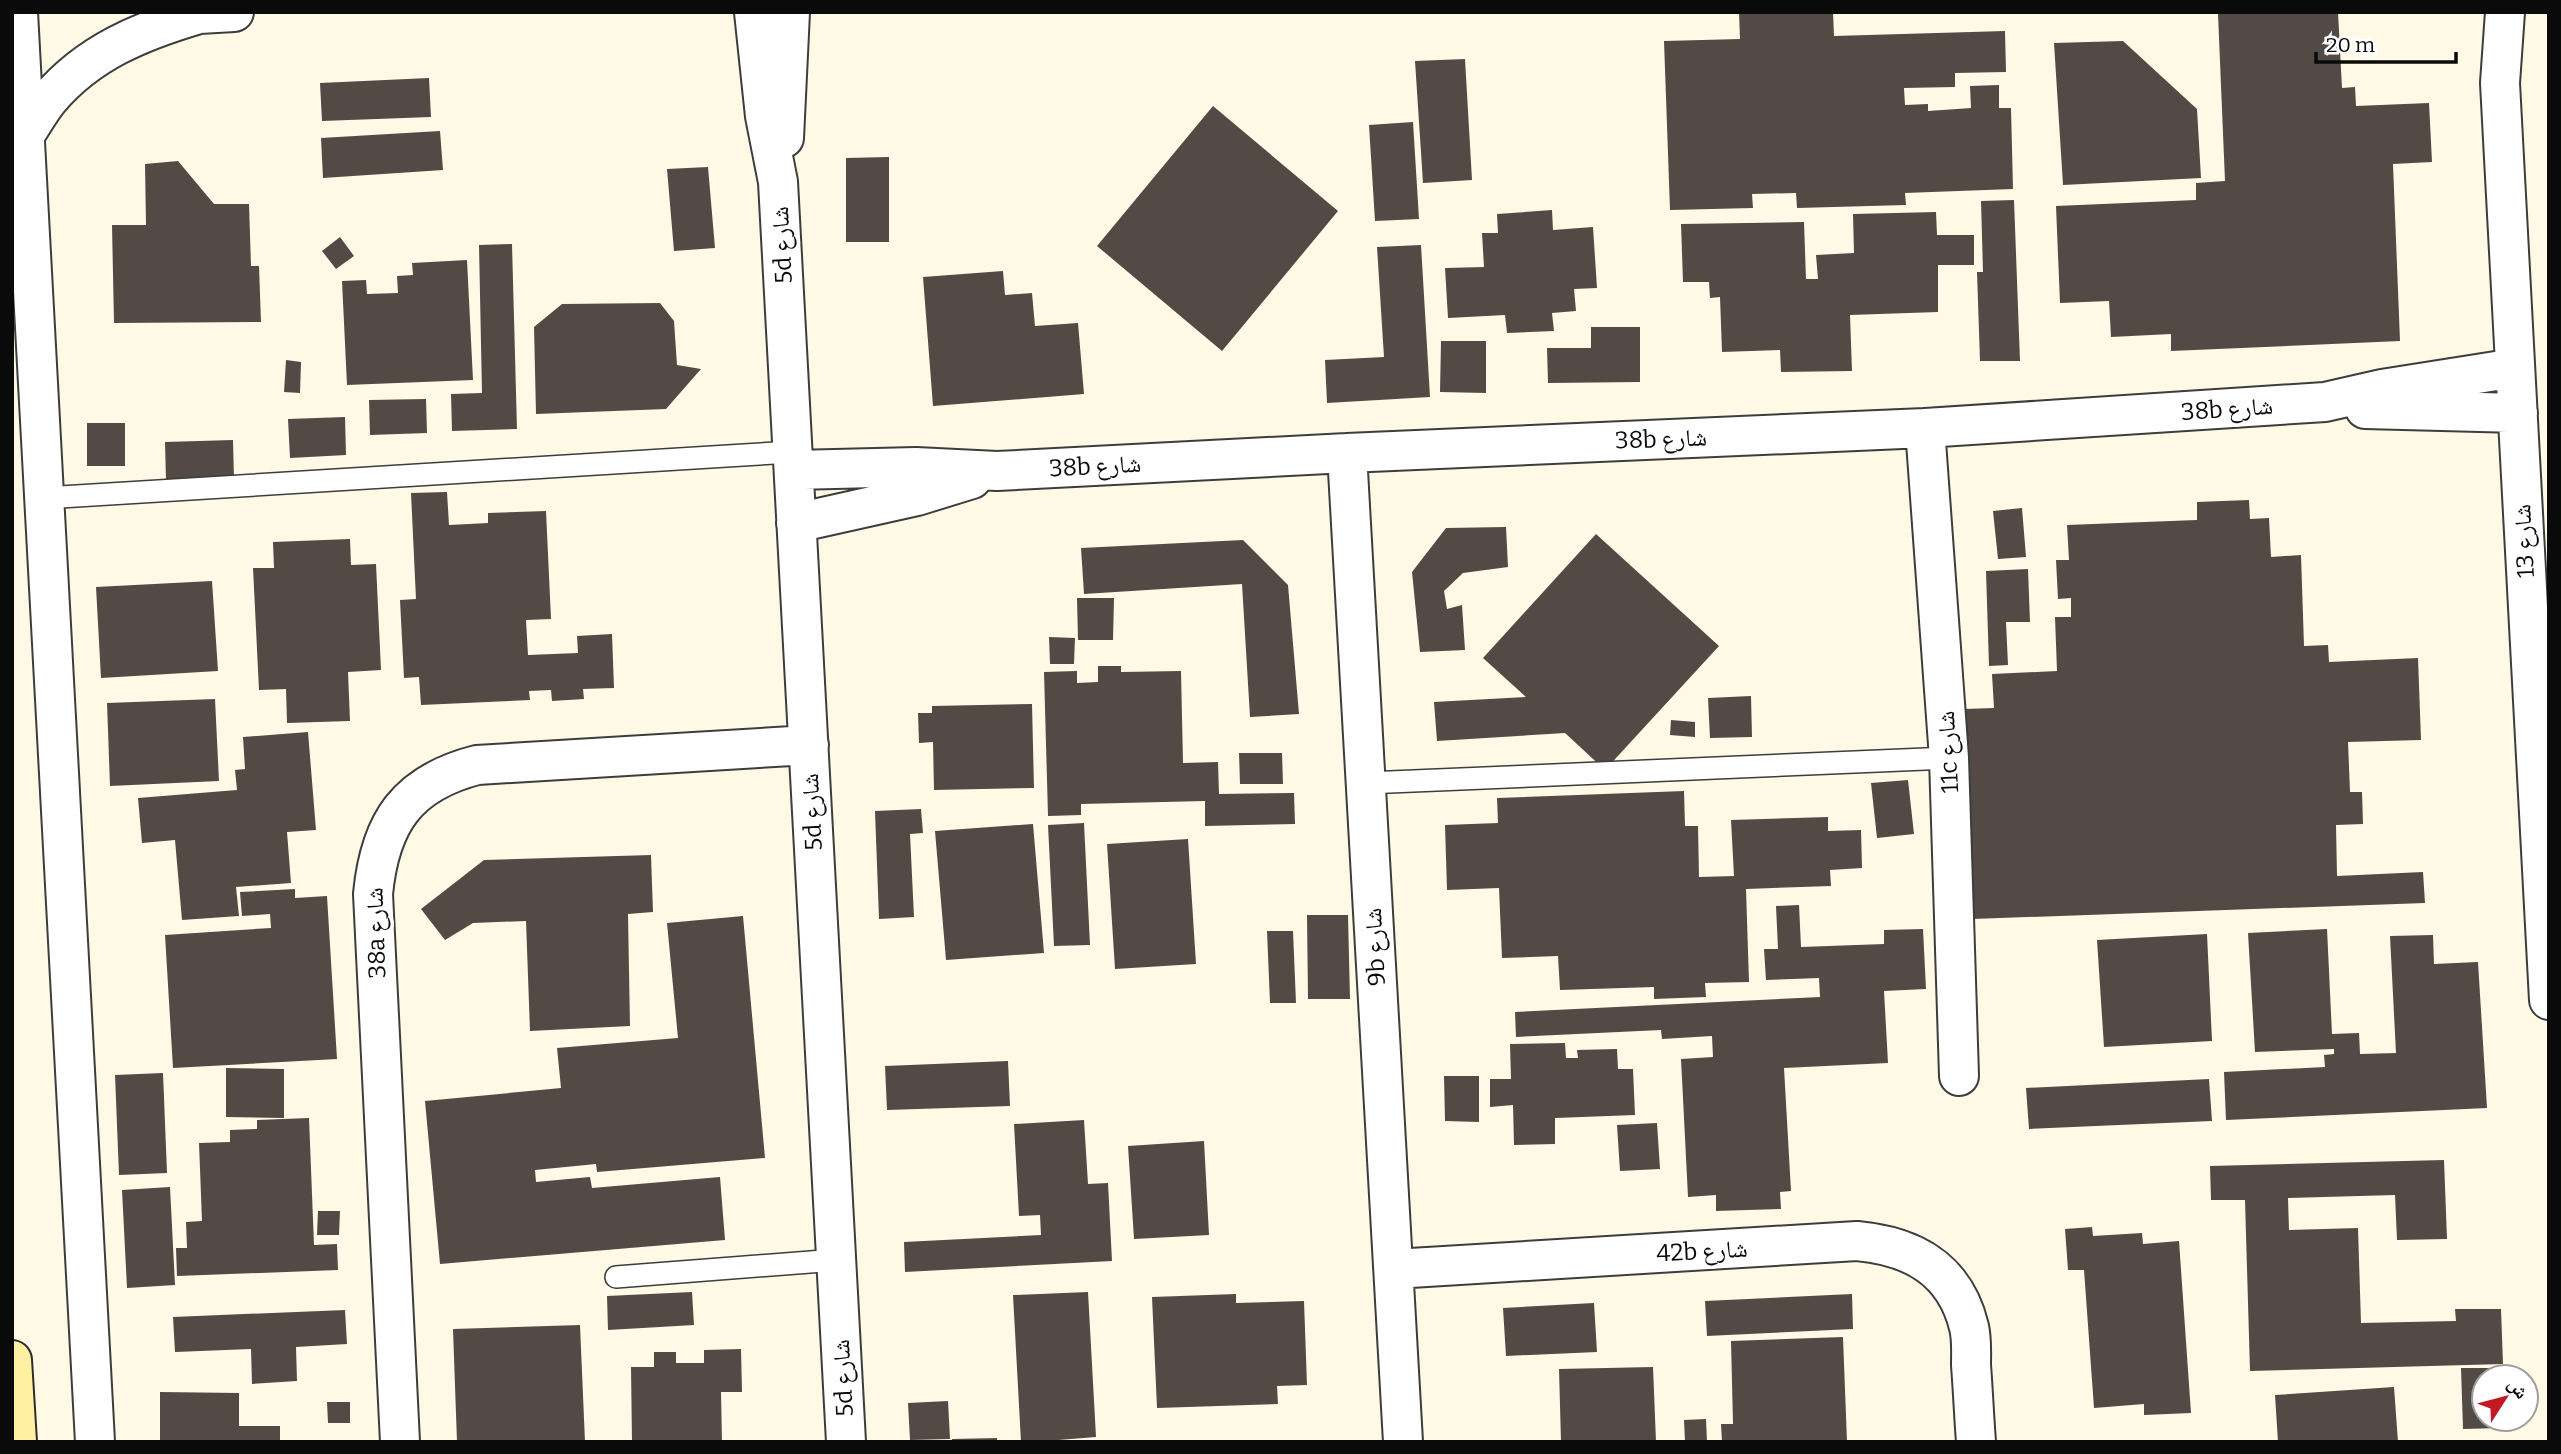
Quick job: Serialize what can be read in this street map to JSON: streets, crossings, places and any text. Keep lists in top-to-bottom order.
{
  "streets": {
    "street": [
      "5d شارع",
      "38b شارع",
      "شارع 13",
      "11c شارع",
      "38a شارع",
      "9b شارع",
      "42b شارع"
    ]
  },
  "crossings": [
    ["5d شارع", "38b شارع"],
    ["5d شارع", "38a شارع"],
    ["38b شارع", "شارع 13"],
    ["38b شارع", "11c شارع"],
    ["38b شارع", "9b شارع"],
    ["9b شارع", "42b شارع"]
  ],
  "scale_bar": "20 m",
  "north": "top right"
}
